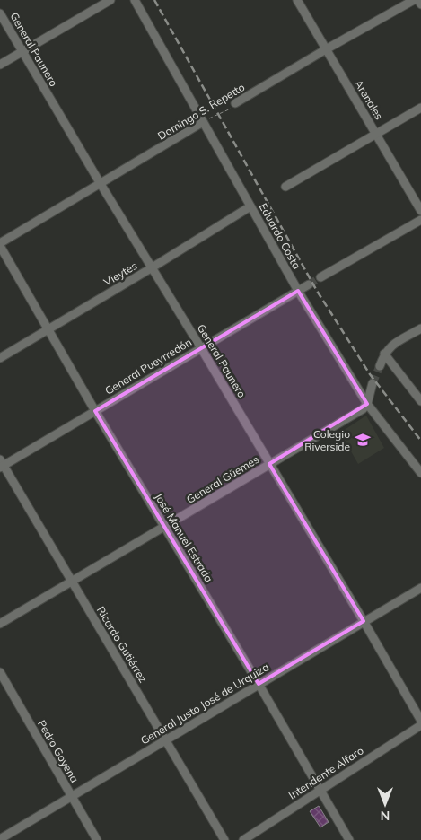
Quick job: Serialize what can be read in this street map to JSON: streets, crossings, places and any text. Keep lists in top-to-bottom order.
{
  "streets": {
    "street": [
      "General Paunero",
      "Arenales",
      "Domingo S. Repetto",
      "Eduardo Costa",
      "Vieytes",
      "General Pueyrredón",
      "General Güemes",
      "José Manuel Estrada",
      "Ricardo Gutiérrez",
      "General Justo José de Urquiza",
      "Pedro Goyena",
      "Intendente Alfaro"
    ]
  },
  "crossings": [
    ["General Paunero", "Domingo S. Repetto"],
    ["General Paunero", "Vieytes"],
    ["General Paunero", "General Pueyrredón"],
    ["General Paunero", "General Güemes"],
    ["General Paunero", "General Justo José de Urquiza"],
    ["Arenales", "Domingo S. Repetto"],
    ["Domingo S. Repetto", "Eduardo Costa"],
    ["Domingo S. Repetto", "José Manuel Estrada"],
    ["Eduardo Costa", "Vieytes"],
    ["Eduardo Costa", "General Pueyrredón"],
    ["Eduardo Costa", "General Güemes"],
    ["Vieytes", "José Manuel Estrada"],
    ["General Pueyrredón", "José Manuel Estrada"],
    ["General Pueyrredón", "Ricardo Gutiérrez"],
    ["General Güemes", "José Manuel Estrada"],
    ["General Güemes", "Ricardo Gutiérrez"],
    ["José Manuel Estrada", "General Justo José de Urquiza"],
    ["José Manuel Estrada", "Intendente Alfaro"],
    ["Ricardo Gutiérrez", "General Justo José de Urquiza"],
    ["General Justo José de Urquiza", "Pedro Goyena"]
  ],
  "places": {
    "school or university": ["Colegio Riverside"]
  },
  "north": "bottom"
}
